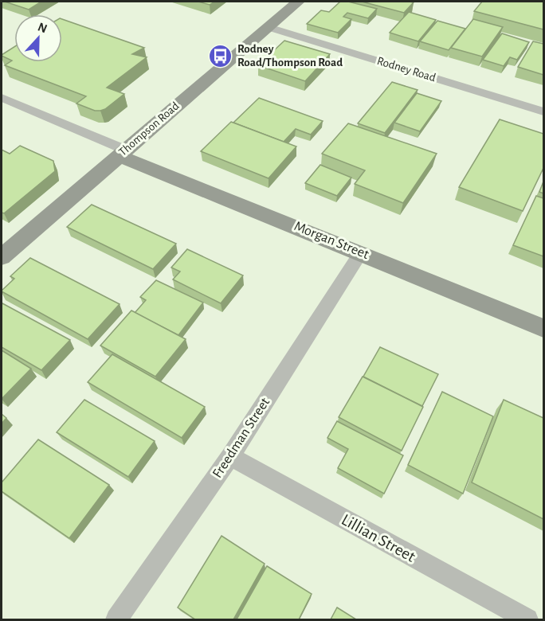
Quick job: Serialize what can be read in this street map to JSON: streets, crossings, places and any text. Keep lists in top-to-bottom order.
{
  "streets": {
    "main road": ["Thompson Road", "Morgan Street"],
    "street": ["Rodney Road", "Freedman Street", "Lillian Street"]
  },
  "crossings": [
    ["Rodney Road", "Thompson Road"],
    ["Thompson Road", "Morgan Street"],
    ["Morgan Street", "Freedman Street"],
    ["Freedman Street", "Lillian Street"]
  ],
  "places": {
    "bus stop": ["Rodney Road/Thompson Road"]
  },
  "north": "top"
}
